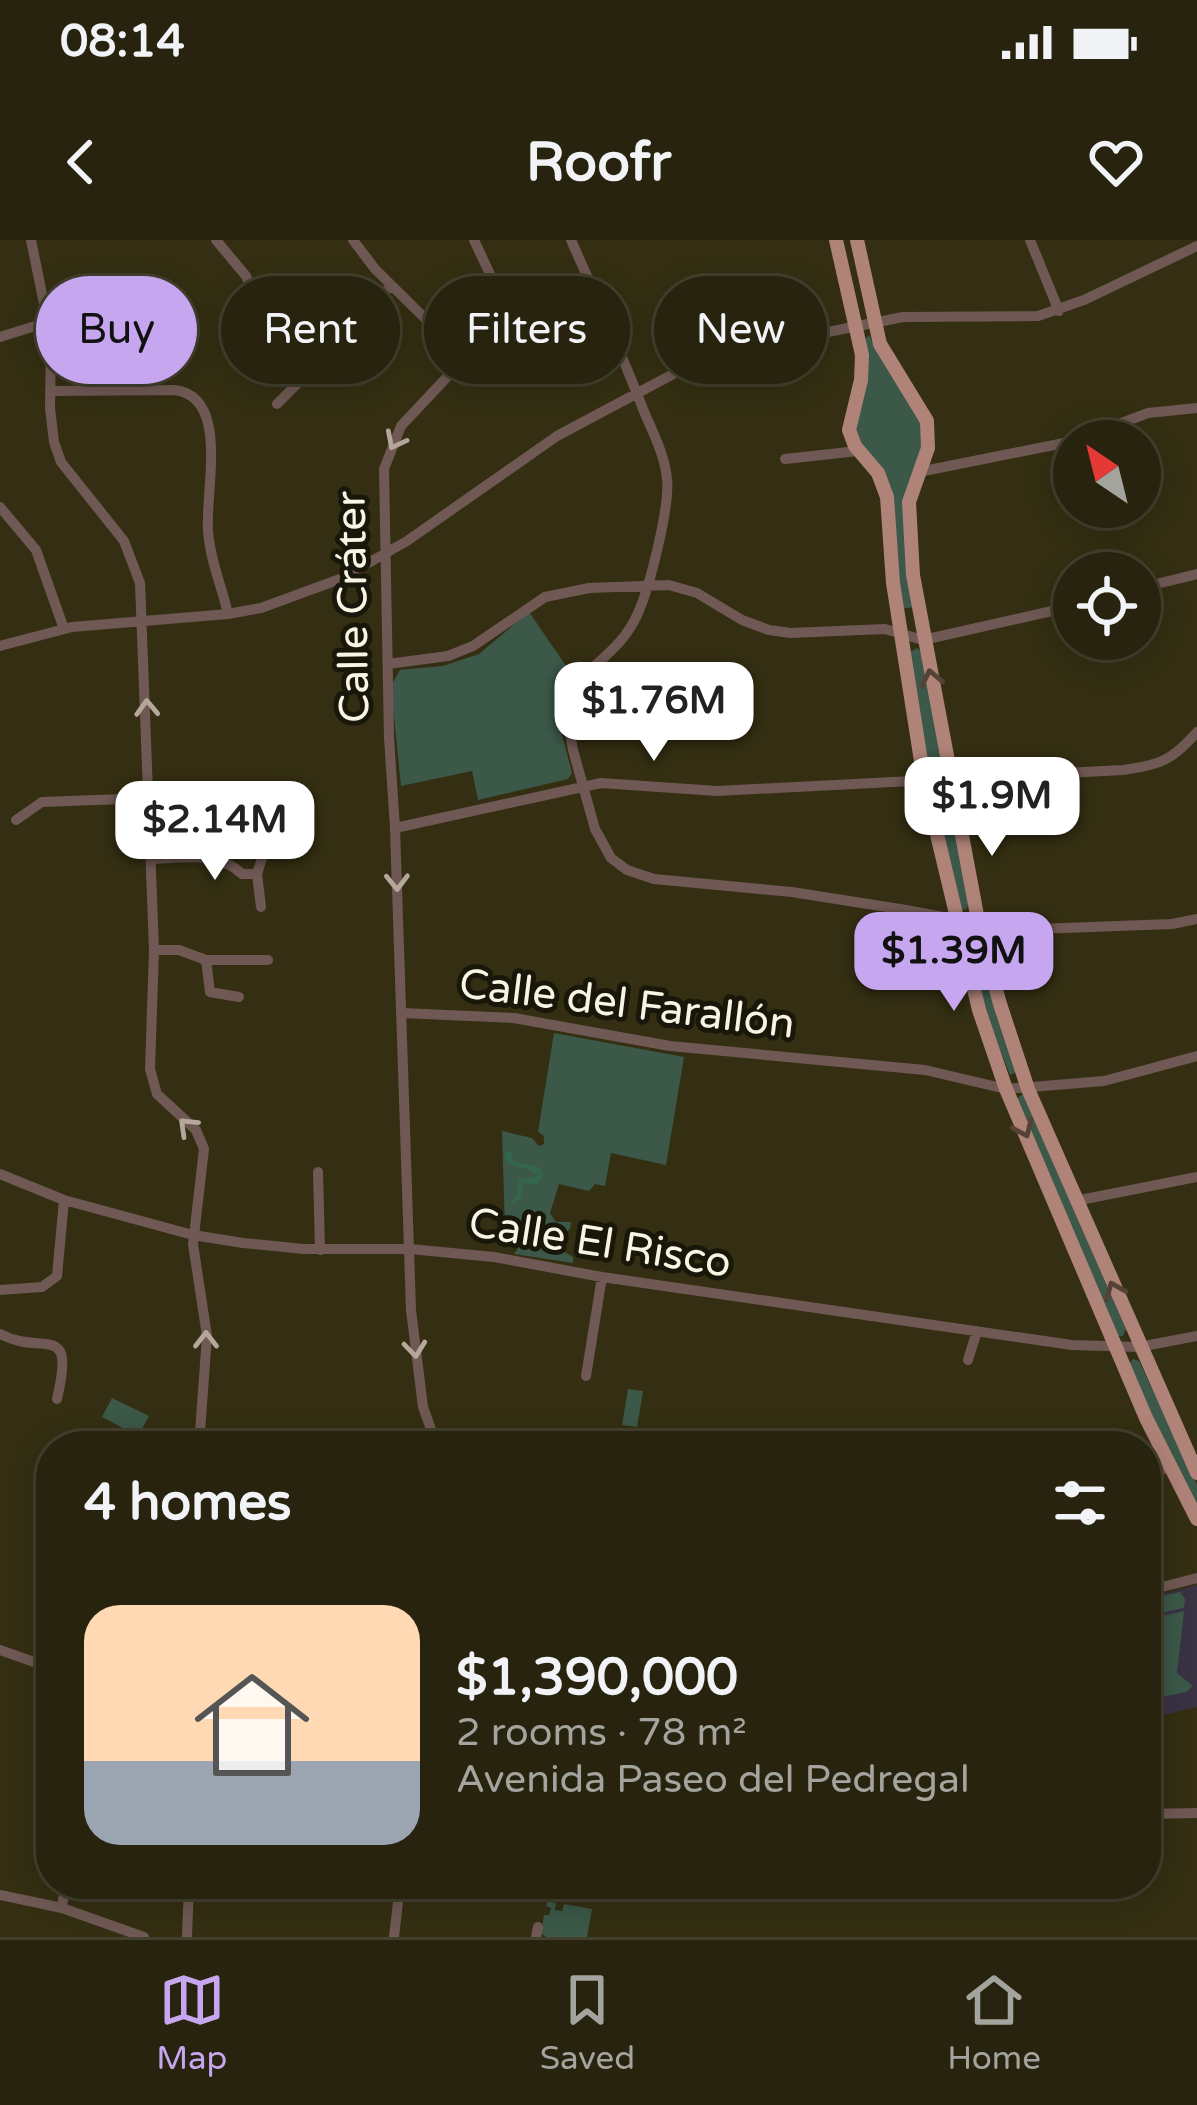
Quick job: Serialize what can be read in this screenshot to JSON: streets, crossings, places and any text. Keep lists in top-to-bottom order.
{
  "streets": {
    "street": ["Calle Cráter", "Calle del Farallón", "Calle El Risco"]
  },
  "crossings": [
    ["Calle Cráter", "Calle del Farallón"],
    ["Calle Cráter", "Calle El Risco"]
  ],
  "one_way": ["Calle Cráter"],
  "north": "top left",
  "page": {
    "status": "08:14",
    "header": "Roofr",
    "chip": [
      "Buy",
      "Rent",
      "Filters",
      "New"
    ],
    "price": [
      "$1.76M",
      "$1.9M",
      "$2.14M",
      "$1.39M"
    ],
    "heading": "4 homes",
    "list": [
      {
        "name": "$1,390,000",
        "note": "2 rooms · 78 m² · Avenida Paseo del Pedregal"
      }
    ],
    "tabs": ["Map", "Saved", "Home"]
  }
}
